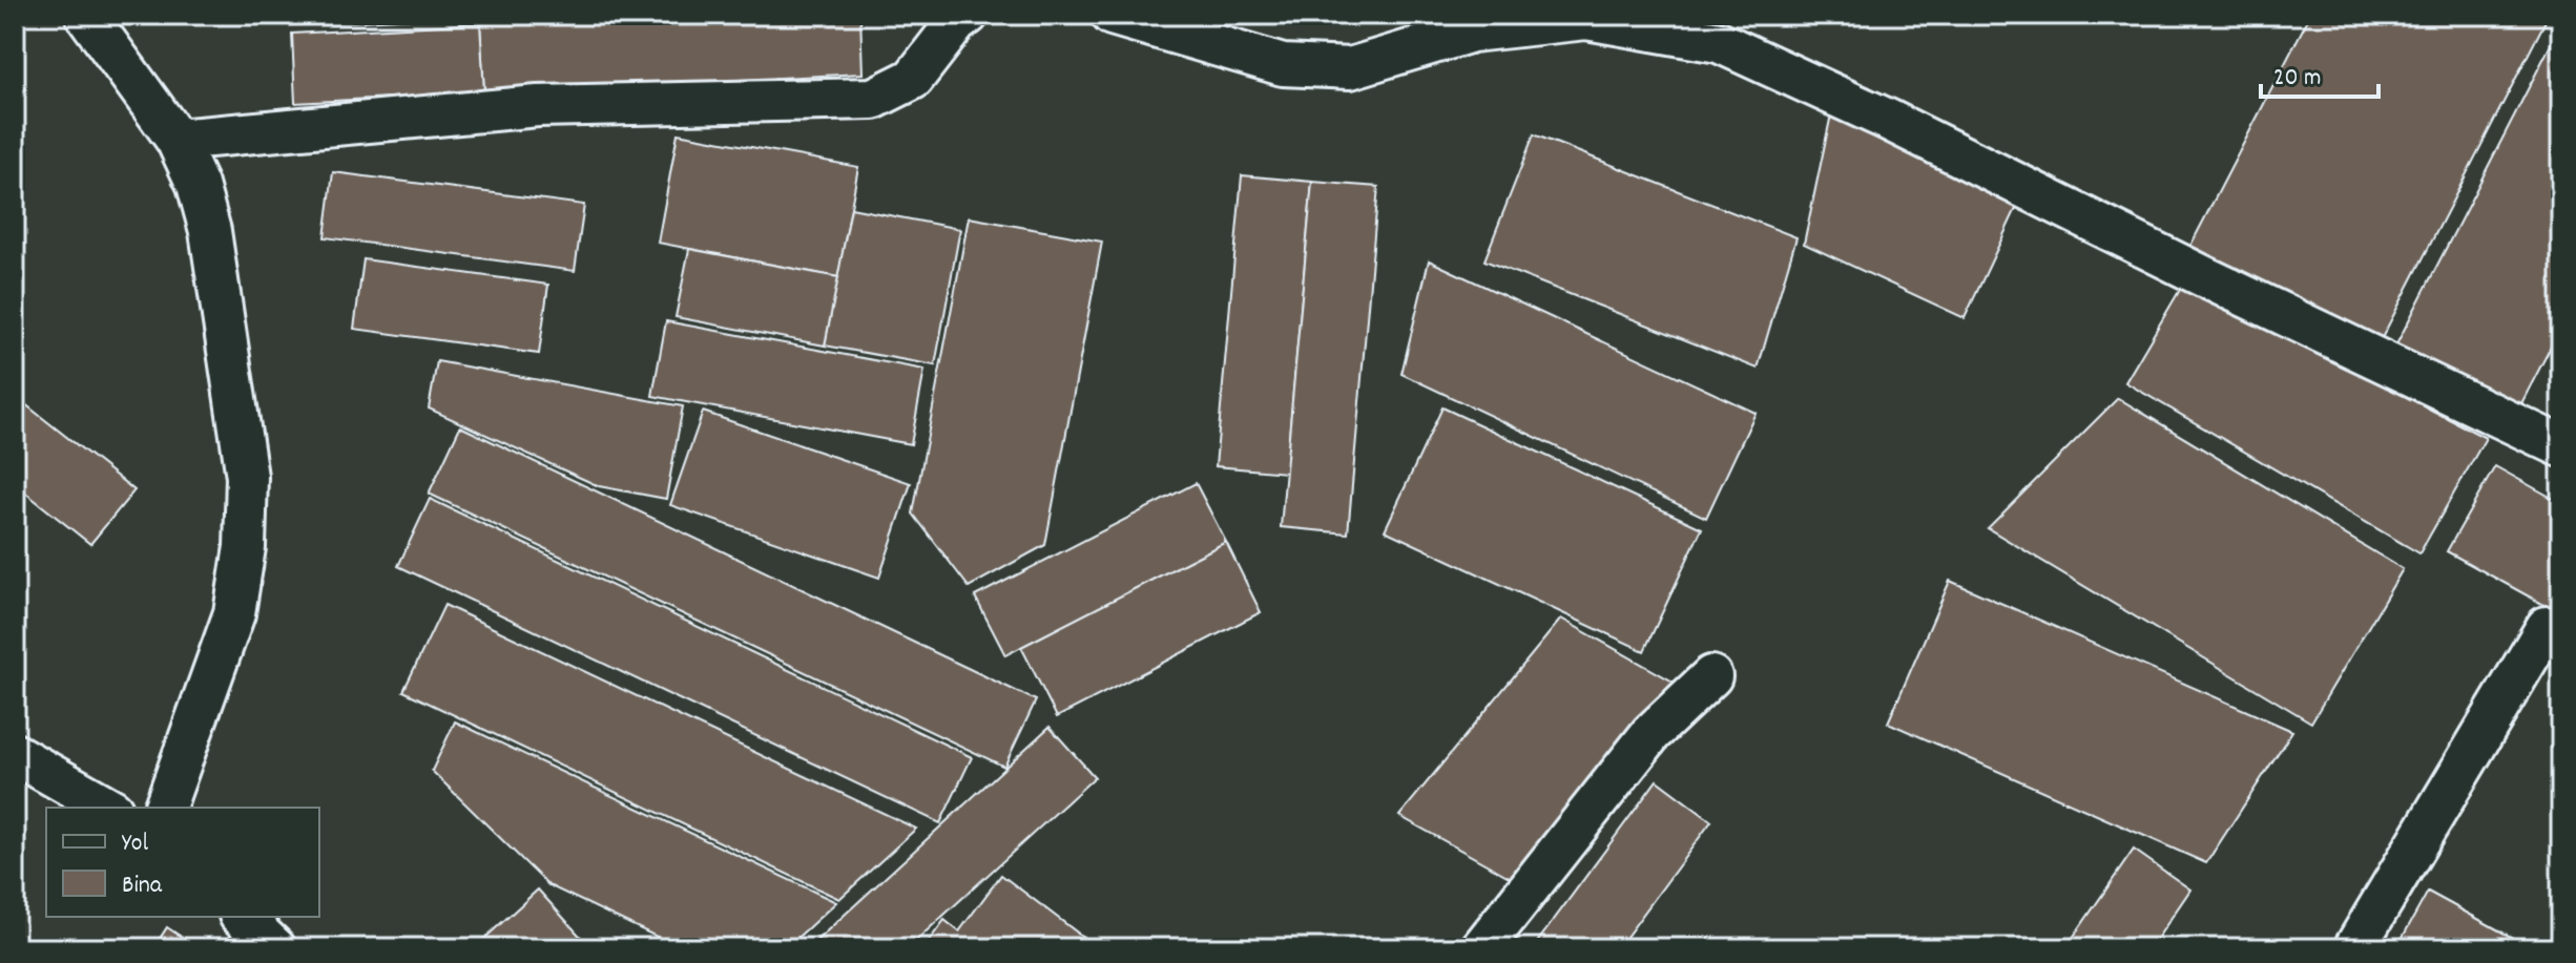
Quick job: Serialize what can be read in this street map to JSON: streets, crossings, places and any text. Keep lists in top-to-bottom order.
{
  "legend": ["Yol", "Bina"],
  "scale_bar": "20 m"
}
